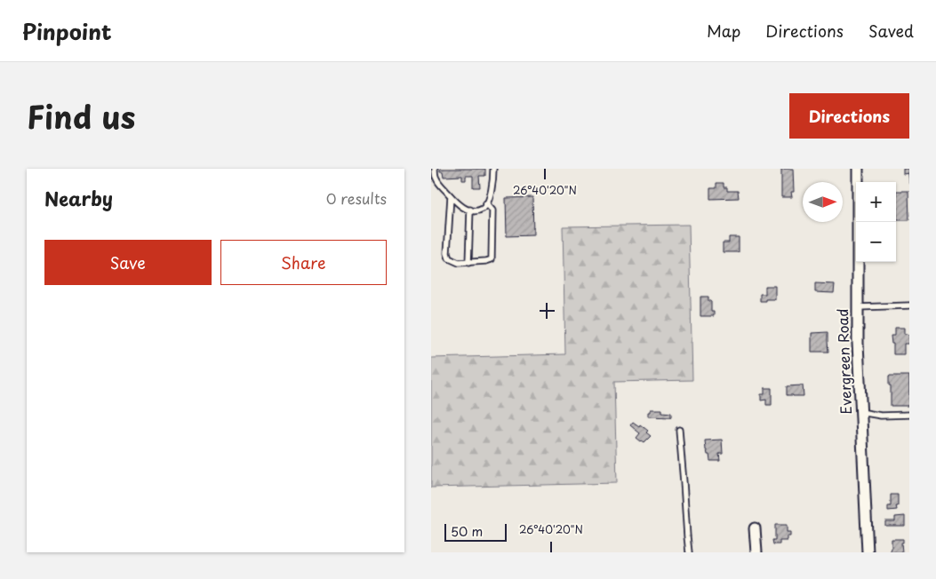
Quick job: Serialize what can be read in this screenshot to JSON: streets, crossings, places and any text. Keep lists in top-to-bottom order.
{
  "streets": {
    "street": ["Evergreen Road"]
  },
  "scale_bar": "50 m",
  "north": "right",
  "page": {
    "header": "Pinpoint",
    "nav": ["Map", "Directions", "Saved"],
    "title": "Find us",
    "buttons": [
      "Directions",
      ["Save", "Share"]
    ],
    "heading": ["Nearby", "0 results"],
    "map_buttons": ["+", "−"],
    "scale": "50 m"
  },
  "coordinates": ["26°40'20\"N"]
}
